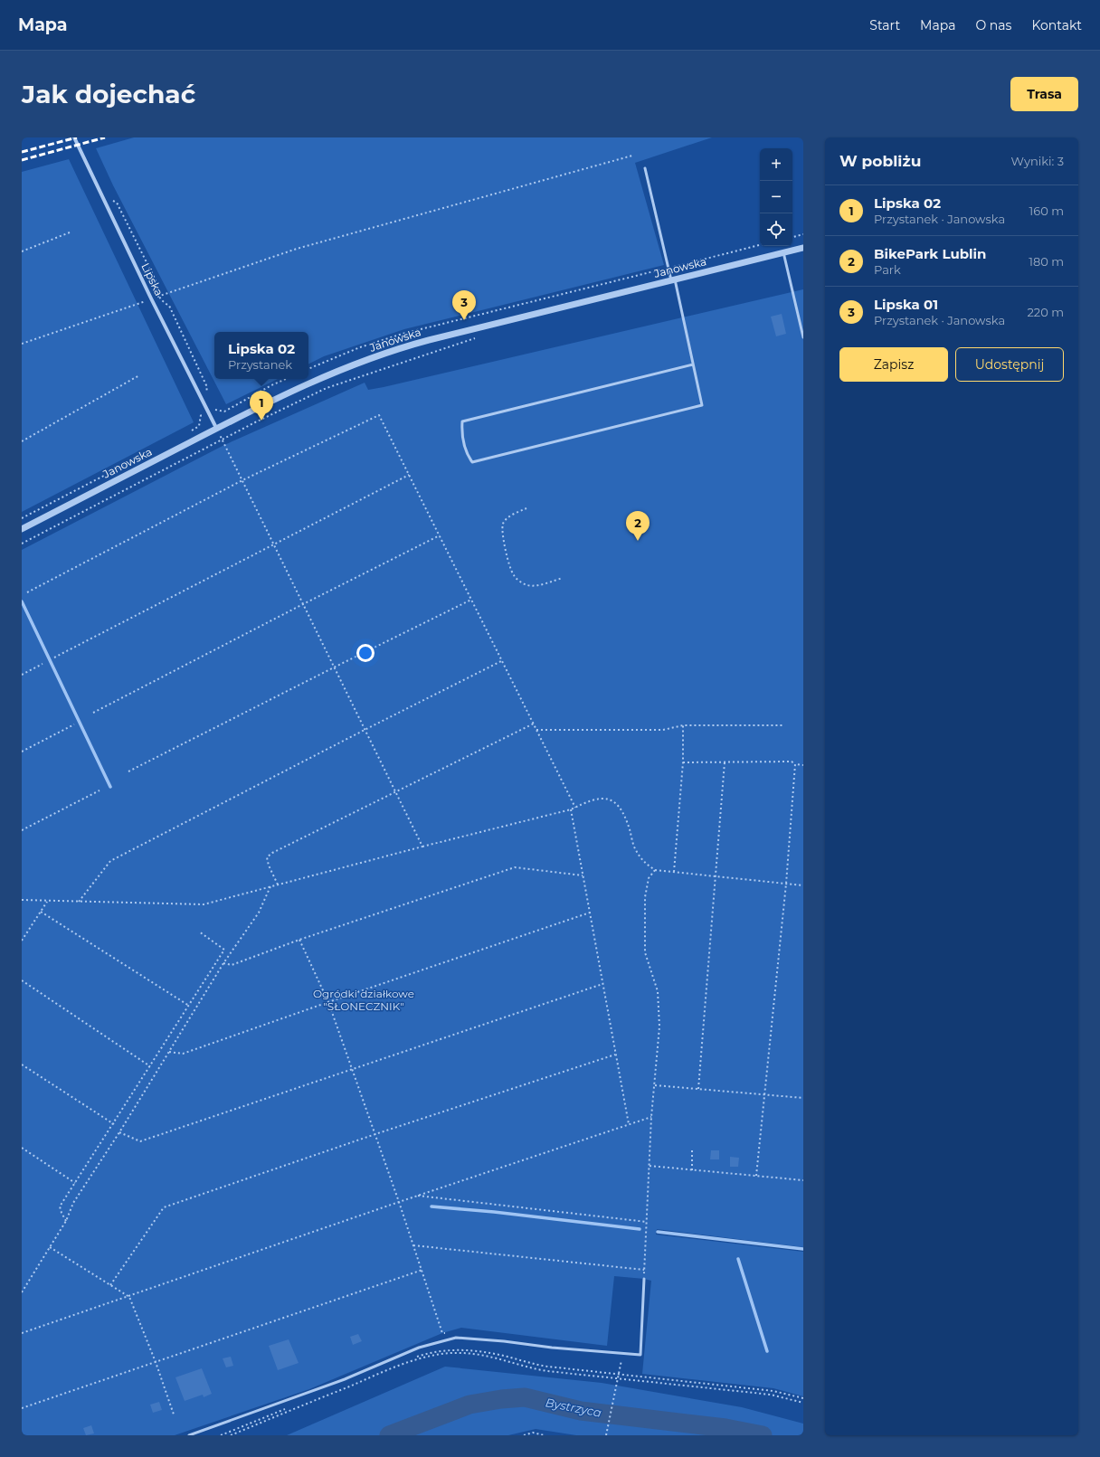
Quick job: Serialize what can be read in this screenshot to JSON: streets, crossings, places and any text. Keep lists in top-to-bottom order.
{
  "streets": {
    "street": ["Janowska", "Lipska"]
  },
  "crossings": [
    ["Janowska", "Lipska"]
  ],
  "water": ["Bystrzyca"],
  "parks": ["Ogródki działkowe \"SŁONECZNIK\""],
  "page": {
    "header": "Mapa",
    "nav": [
      "Start",
      "Mapa",
      "O nas",
      "Kontakt"
    ],
    "buttons": [
      "Trasa",
      ["Zapisz", "Udostępnij"]
    ],
    "title": "Jak dojechać",
    "heading": ["W pobliżu", "Wyniki: 3"],
    "map_buttons": ["+", "−"],
    "list": [
      {
        "mark": "1",
        "name": "Lipska 02",
        "note": "Przystanek · Janowska",
        "value": "160 m"
      },
      {
        "mark": "2",
        "name": "BikePark Lublin",
        "note": "Park",
        "value": "180 m"
      },
      {
        "mark": "3",
        "name": "Lipska 01",
        "note": "Przystanek · Janowska",
        "value": "220 m"
      }
    ],
    "pins": ["3", "1", "2"],
    "popup": ["Lipska 02", "Przystanek"]
  }
}
